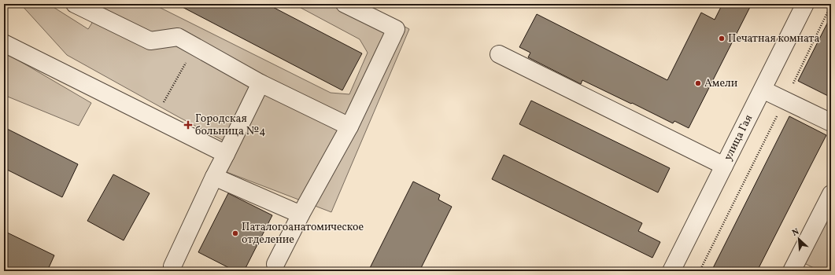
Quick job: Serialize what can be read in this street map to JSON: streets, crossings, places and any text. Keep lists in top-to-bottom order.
{
  "streets": {
    "street": ["улица Гая"]
  },
  "places": {
    "other": ["Печатная комната", "Амели", "Паталогоанатомическое отделение"],
    "health": ["Городская больница №4"]
  },
  "north": "top left"
}
